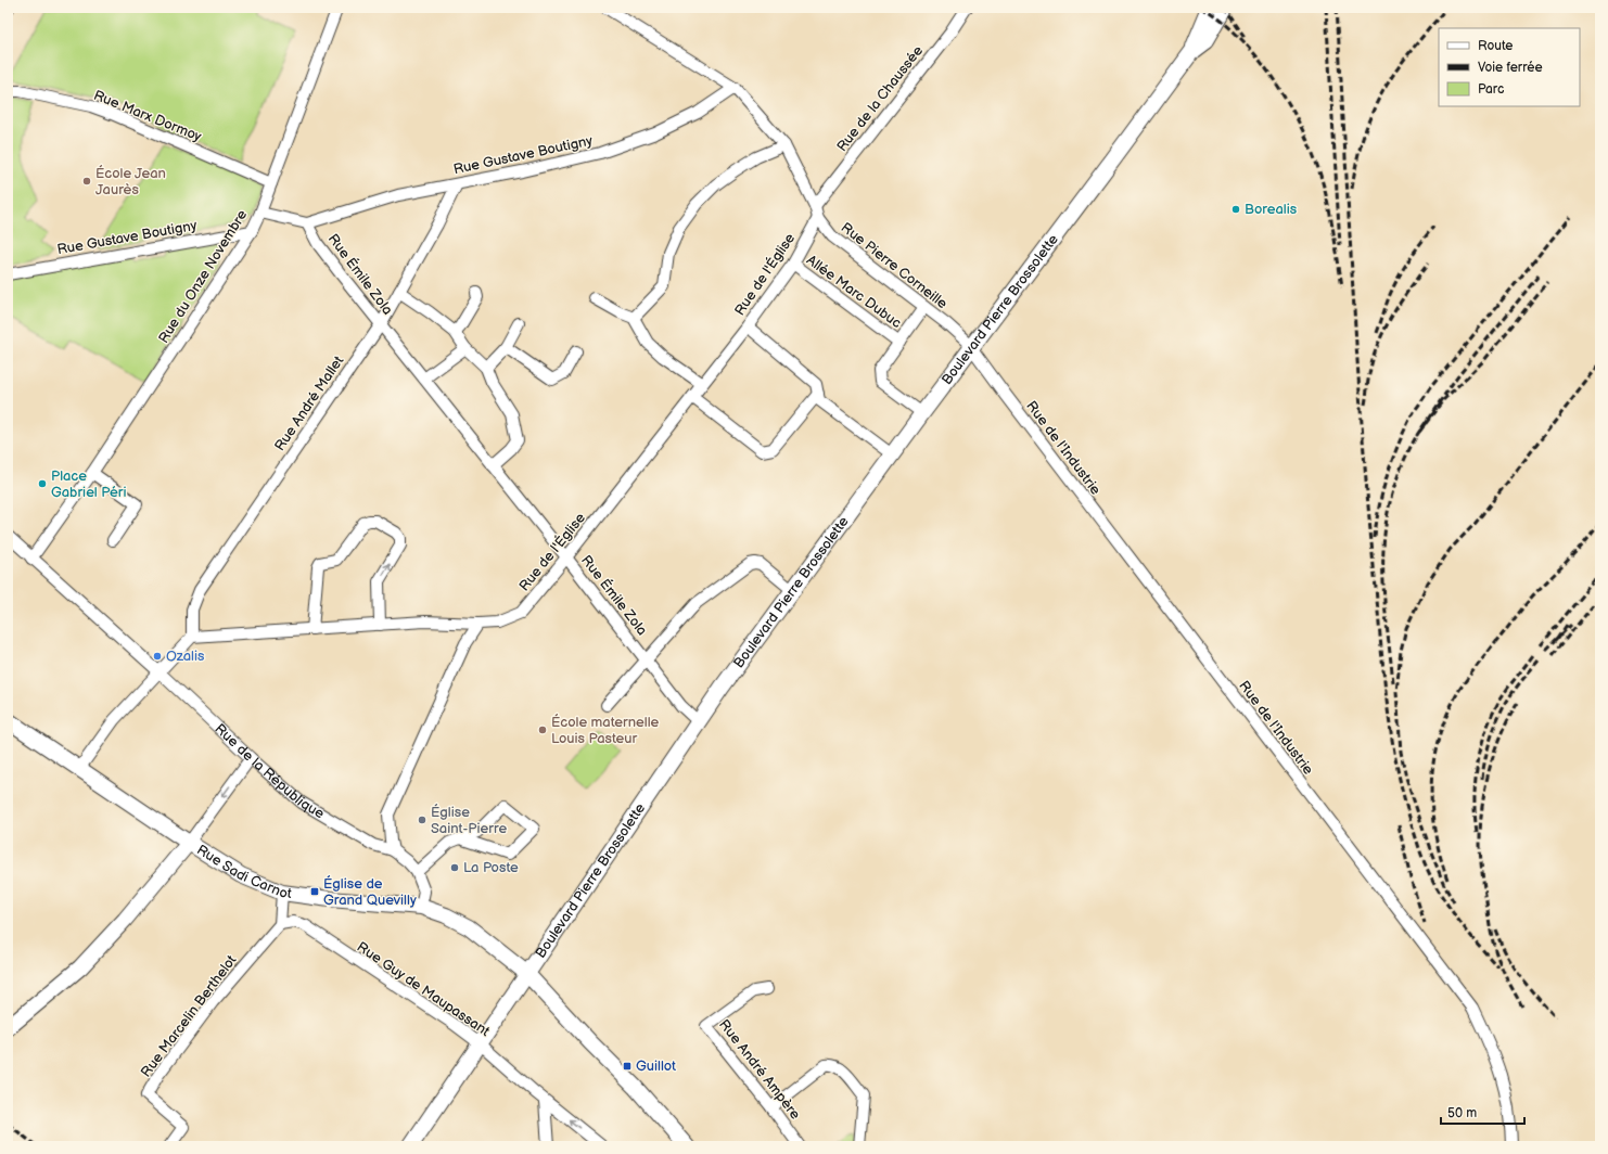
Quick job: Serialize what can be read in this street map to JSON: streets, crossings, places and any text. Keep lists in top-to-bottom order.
{
  "streets": {
    "main road": ["Boulevard Pierre Brossolette", "Rue Sadi Carnot"],
    "street": [
      "Rue de la Chaussée",
      "Rue Marx Dormoy",
      "Rue Gustave Boutigny",
      "Rue Pierre Corneille",
      "Rue Émile Zola",
      "Rue de l'Église",
      "Rue du Onze Novembre",
      "Allée Marc Dubuc",
      "Rue André Mallet",
      "Rue de l'Industrie",
      "Rue de la République",
      "Rue Guy de Maupassant",
      "Rue Marcelin Berthelot",
      "Rue André Ampère"
    ]
  },
  "crossings": [
    ["Rue de la Chaussée", "Rue Pierre Corneille"],
    ["Rue Marx Dormoy", "Rue du Onze Novembre"],
    ["Rue Gustave Boutigny", "Rue Pierre Corneille"],
    ["Rue Gustave Boutigny", "Rue Émile Zola"],
    ["Rue Gustave Boutigny", "Rue du Onze Novembre"],
    ["Rue Gustave Boutigny", "Rue André Mallet"],
    ["Rue Pierre Corneille", "Rue de l'Église"],
    ["Rue Pierre Corneille", "Allée Marc Dubuc"],
    ["Rue Pierre Corneille", "Boulevard Pierre Brossolette"],
    ["Rue Pierre Corneille", "Rue de l'Industrie"],
    ["Rue Émile Zola", "Rue de l'Église"],
    ["Rue Émile Zola", "Boulevard Pierre Brossolette"],
    ["Rue Émile Zola", "Rue André Mallet"],
    ["Rue de l'Église", "Allée Marc Dubuc"],
    ["Rue de l'Église", "Rue André Mallet"],
    ["Rue du Onze Novembre", "Rue de la République"],
    ["Allée Marc Dubuc", "Boulevard Pierre Brossolette"],
    ["Boulevard Pierre Brossolette", "Rue de l'Industrie"],
    ["Boulevard Pierre Brossolette", "Rue Sadi Carnot"],
    ["Boulevard Pierre Brossolette", "Rue Guy de Maupassant"],
    ["Rue Guy de Maupassant", "Rue Marcelin Berthelot"]
  ],
  "places": {
    "other": [
      "École Jean Jaurès",
      "Borealis",
      "Place Gabriel Péri",
      "Ozalis",
      "École maternelle Louis Pasteur",
      "Église Saint-Pierre",
      "La Poste"
    ],
    "transit": ["Église de Grand Quevilly", "Guillot"]
  },
  "legend": ["Route", "Voie ferrée", "Parc"],
  "scale_bar": "50 m"
}
